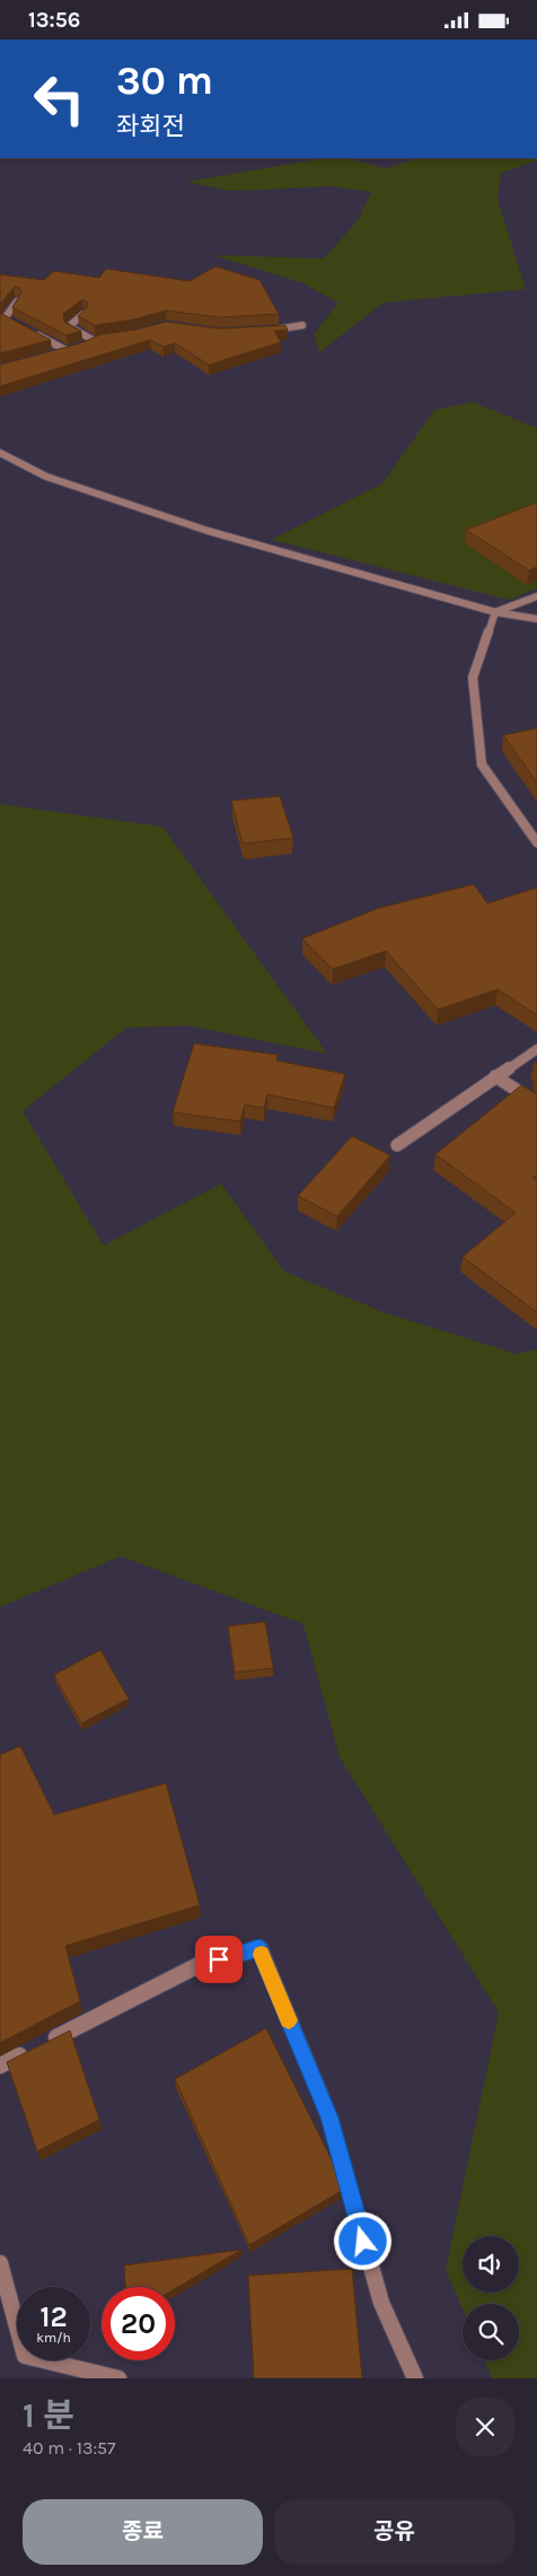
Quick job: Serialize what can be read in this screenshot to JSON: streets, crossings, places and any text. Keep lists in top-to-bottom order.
{
  "page": {
    "status": "13:56",
    "turn": ["30 m", "좌회전"],
    "speed": "12 km/h",
    "limit": "20",
    "heading": ["1 분", "40 m · 13:57"],
    "buttons": ["종료", "공유"]
  }
}
